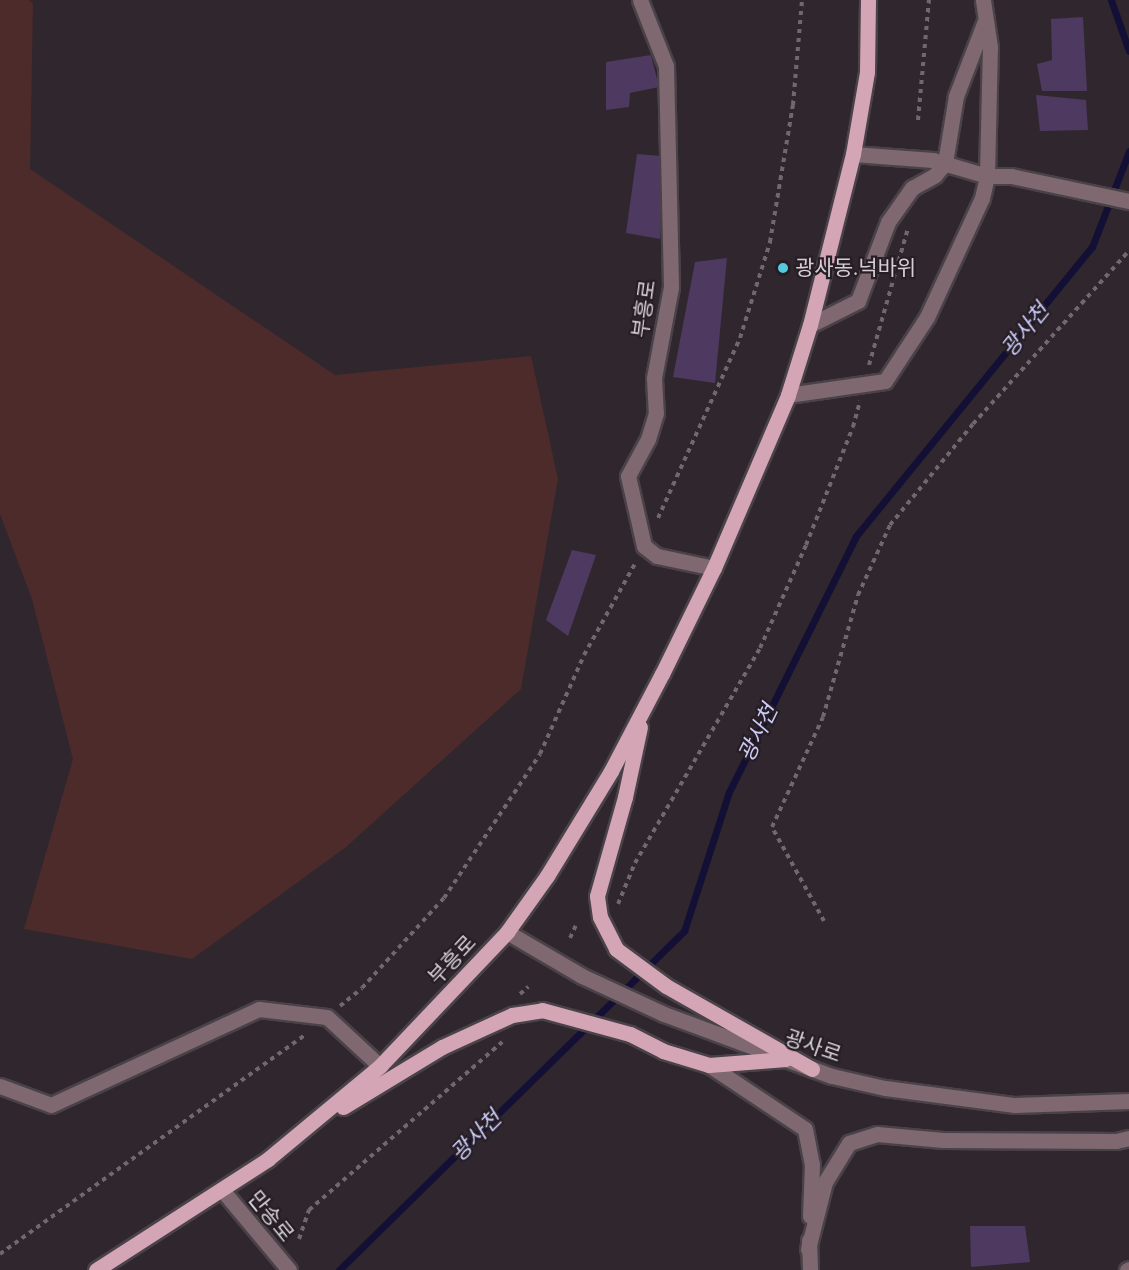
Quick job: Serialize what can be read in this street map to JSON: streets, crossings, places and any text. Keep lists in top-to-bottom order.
{
  "streets": {
    "main road": ["부흥로"],
    "street": ["광사로", "만송로"]
  },
  "crossings": [
    ["부흥로", "광사로"],
    ["부흥로", "만송로"]
  ],
  "water": ["광사천"],
  "places": ["광사동.넉바위"]
}
